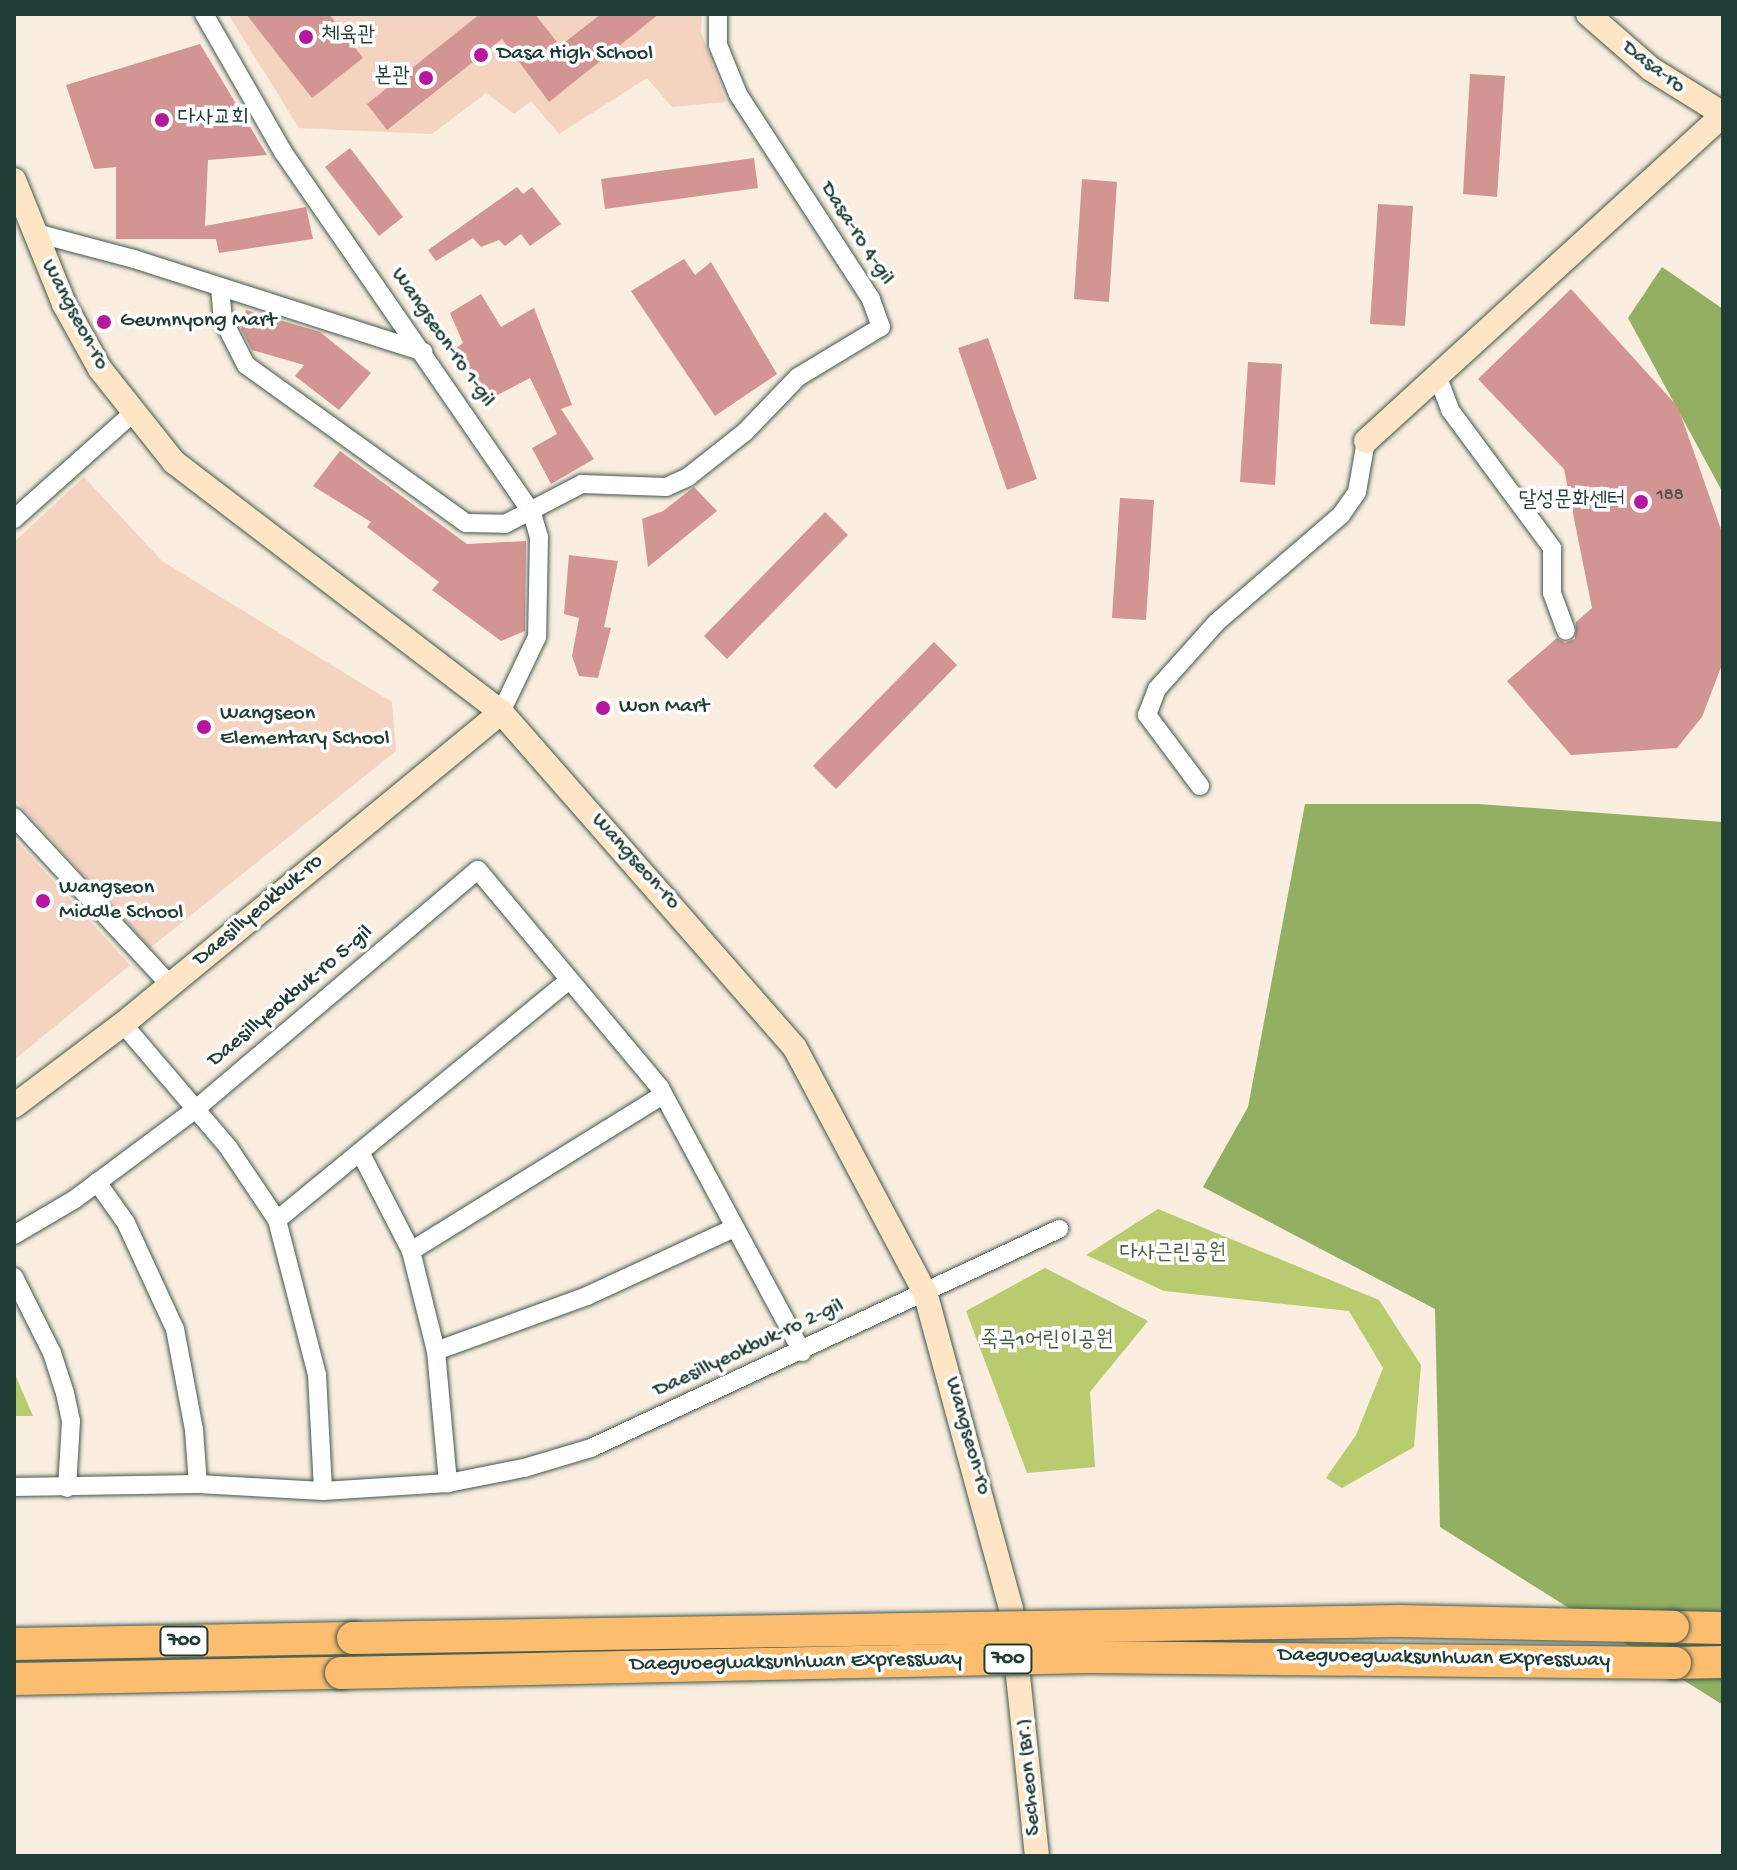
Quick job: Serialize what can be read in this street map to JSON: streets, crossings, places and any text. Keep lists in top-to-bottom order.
{
  "streets": {
    "highway": ["700", "Daeguoegwaksunhwan Expressway"],
    "main road": [
      "Dasa-ro",
      "Wangseon-ro",
      "Daesillyeokbuk-ro",
      "Secheon (Br.)"
    ],
    "street": [
      "Dasa-ro 4-gil",
      "Wangseon-ro 1-gil",
      "Daesillyeokbuk-ro 5-gil",
      "Daesillyeokbuk-ro 2-gil"
    ]
  },
  "crossings": [
    ["Dasa-ro 4-gil", "Wangseon-ro 1-gil"],
    ["Wangseon-ro", "Wangseon-ro 1-gil"],
    ["Wangseon-ro", "Daesillyeokbuk-ro"],
    ["Wangseon-ro", "Daesillyeokbuk-ro 2-gil"],
    ["Wangseon-ro", "Secheon (Br.)"],
    ["Wangseon-ro 1-gil", "Daesillyeokbuk-ro"],
    ["Daesillyeokbuk-ro 5-gil", "Daesillyeokbuk-ro 2-gil"]
  ],
  "parks": ["다사근린공원", "죽곡1어린이공원"],
  "places": [
    "체육관",
    "Dasa High School",
    "본관",
    "다사교회",
    "Geumnyong Mart",
    "달성문화센터",
    "Won Mart",
    "Wangseon Elementary School",
    "Wangseon Middle School"
  ],
  "house_numbers": ["188"]
}
